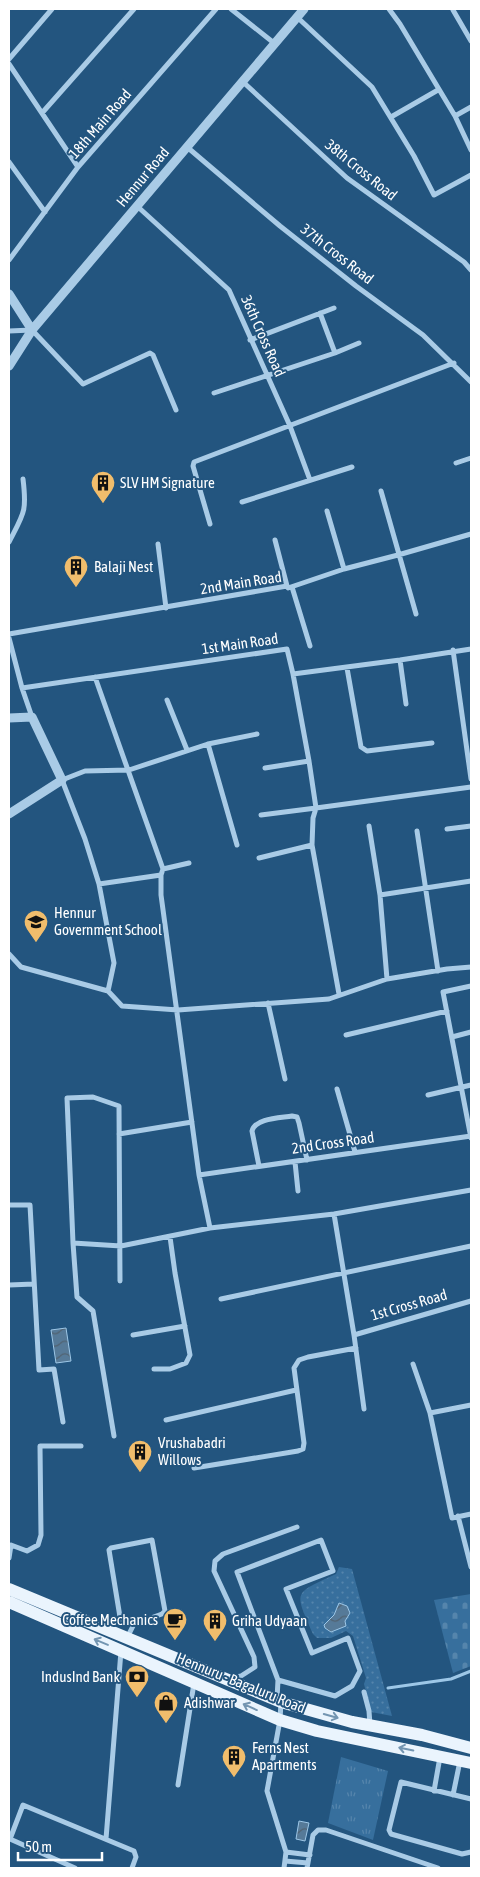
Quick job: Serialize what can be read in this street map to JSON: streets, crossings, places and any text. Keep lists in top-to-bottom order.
{
  "streets": {
    "main road": ["Hennuru - Bagaluru Road"],
    "street": [
      "18th Main Road",
      "38th Cross Road",
      "Hennur Road",
      "37th Cross Road",
      "36th Cross Road",
      "2nd Main Road",
      "1st Main Road",
      "2nd Cross Road",
      "1st Cross Road"
    ]
  },
  "crossings": [
    ["38th Cross Road", "Hennur Road"],
    ["Hennur Road", "37th Cross Road"],
    ["Hennur Road", "36th Cross Road"]
  ],
  "places": {
    "building": [
      "SLV HM Signature",
      "Balaji Nest",
      "Vrushabadri Willows",
      "Griha Udyaan",
      "Ferns Nest Apartments"
    ],
    "school or university": ["Hennur Government School"],
    "cafe": ["Coffee Mechanics"],
    "bank": ["IndusInd Bank"],
    "shop": ["Adishwar"]
  },
  "scale_bar": "50 m"
}
